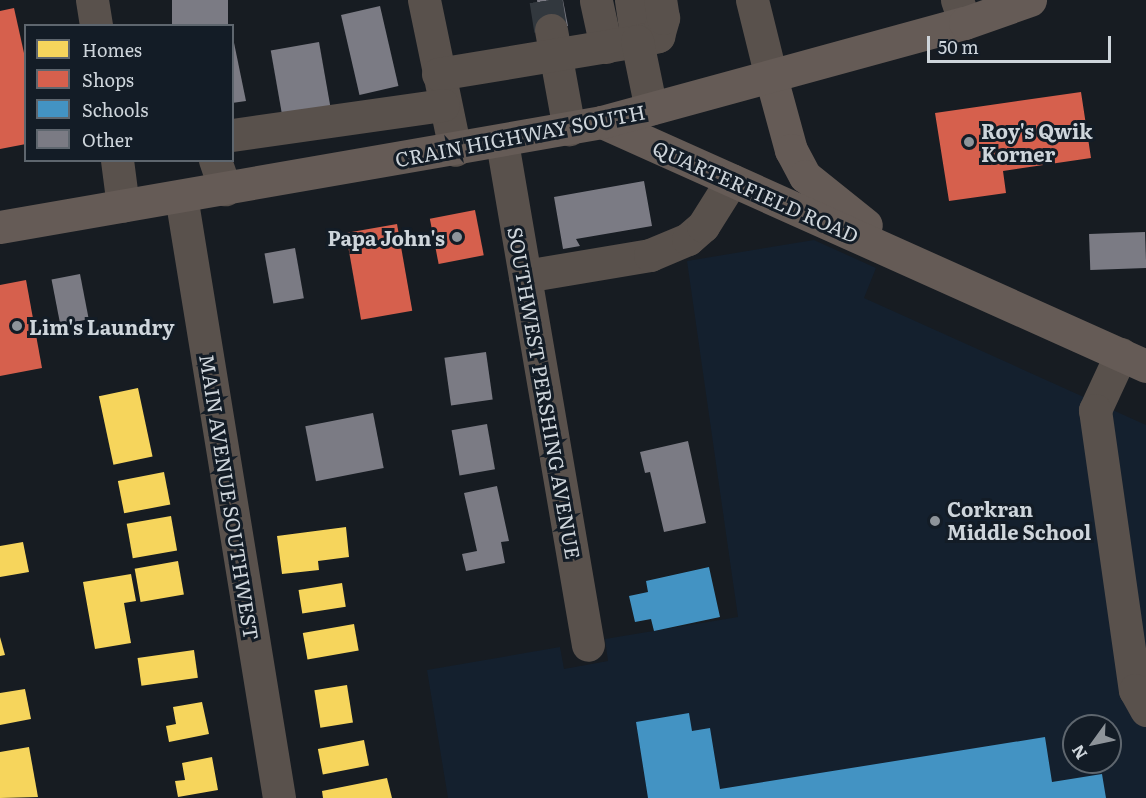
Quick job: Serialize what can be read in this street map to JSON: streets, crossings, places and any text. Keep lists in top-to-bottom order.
{
  "streets": {
    "main road": ["CRAIN HIGHWAY SOUTH", "QUARTERFIELD ROAD"],
    "street": ["SOUTHWEST PERSHING AVENUE", "MAIN AVENUE SOUTHWEST"]
  },
  "crossings": [
    ["CRAIN HIGHWAY SOUTH", "QUARTERFIELD ROAD"],
    ["CRAIN HIGHWAY SOUTH", "SOUTHWEST PERSHING AVENUE"],
    ["CRAIN HIGHWAY SOUTH", "MAIN AVENUE SOUTHWEST"]
  ],
  "places": [
    "Roy's Qwik Korner",
    "Papa John's",
    "Lim's Laundry",
    "Corkran Middle School"
  ],
  "legend": [
    "Homes",
    "Shops",
    "Schools",
    "Other"
  ],
  "scale_bar": "50 m",
  "north": "bottom left"
}
